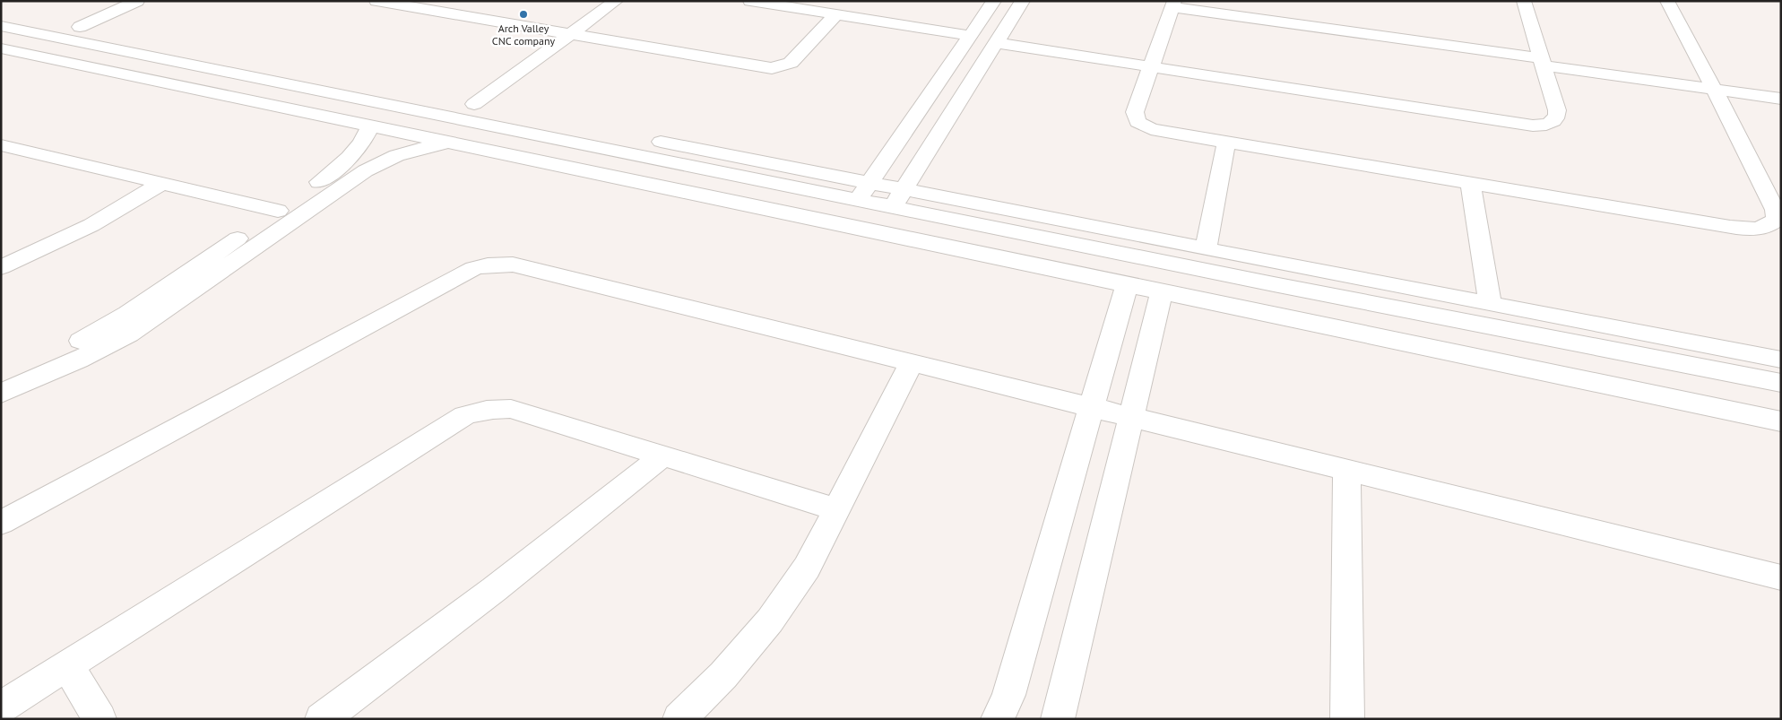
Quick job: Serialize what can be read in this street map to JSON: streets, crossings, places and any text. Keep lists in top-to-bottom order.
{
  "places": ["Arch Valley CNC company"]
}
